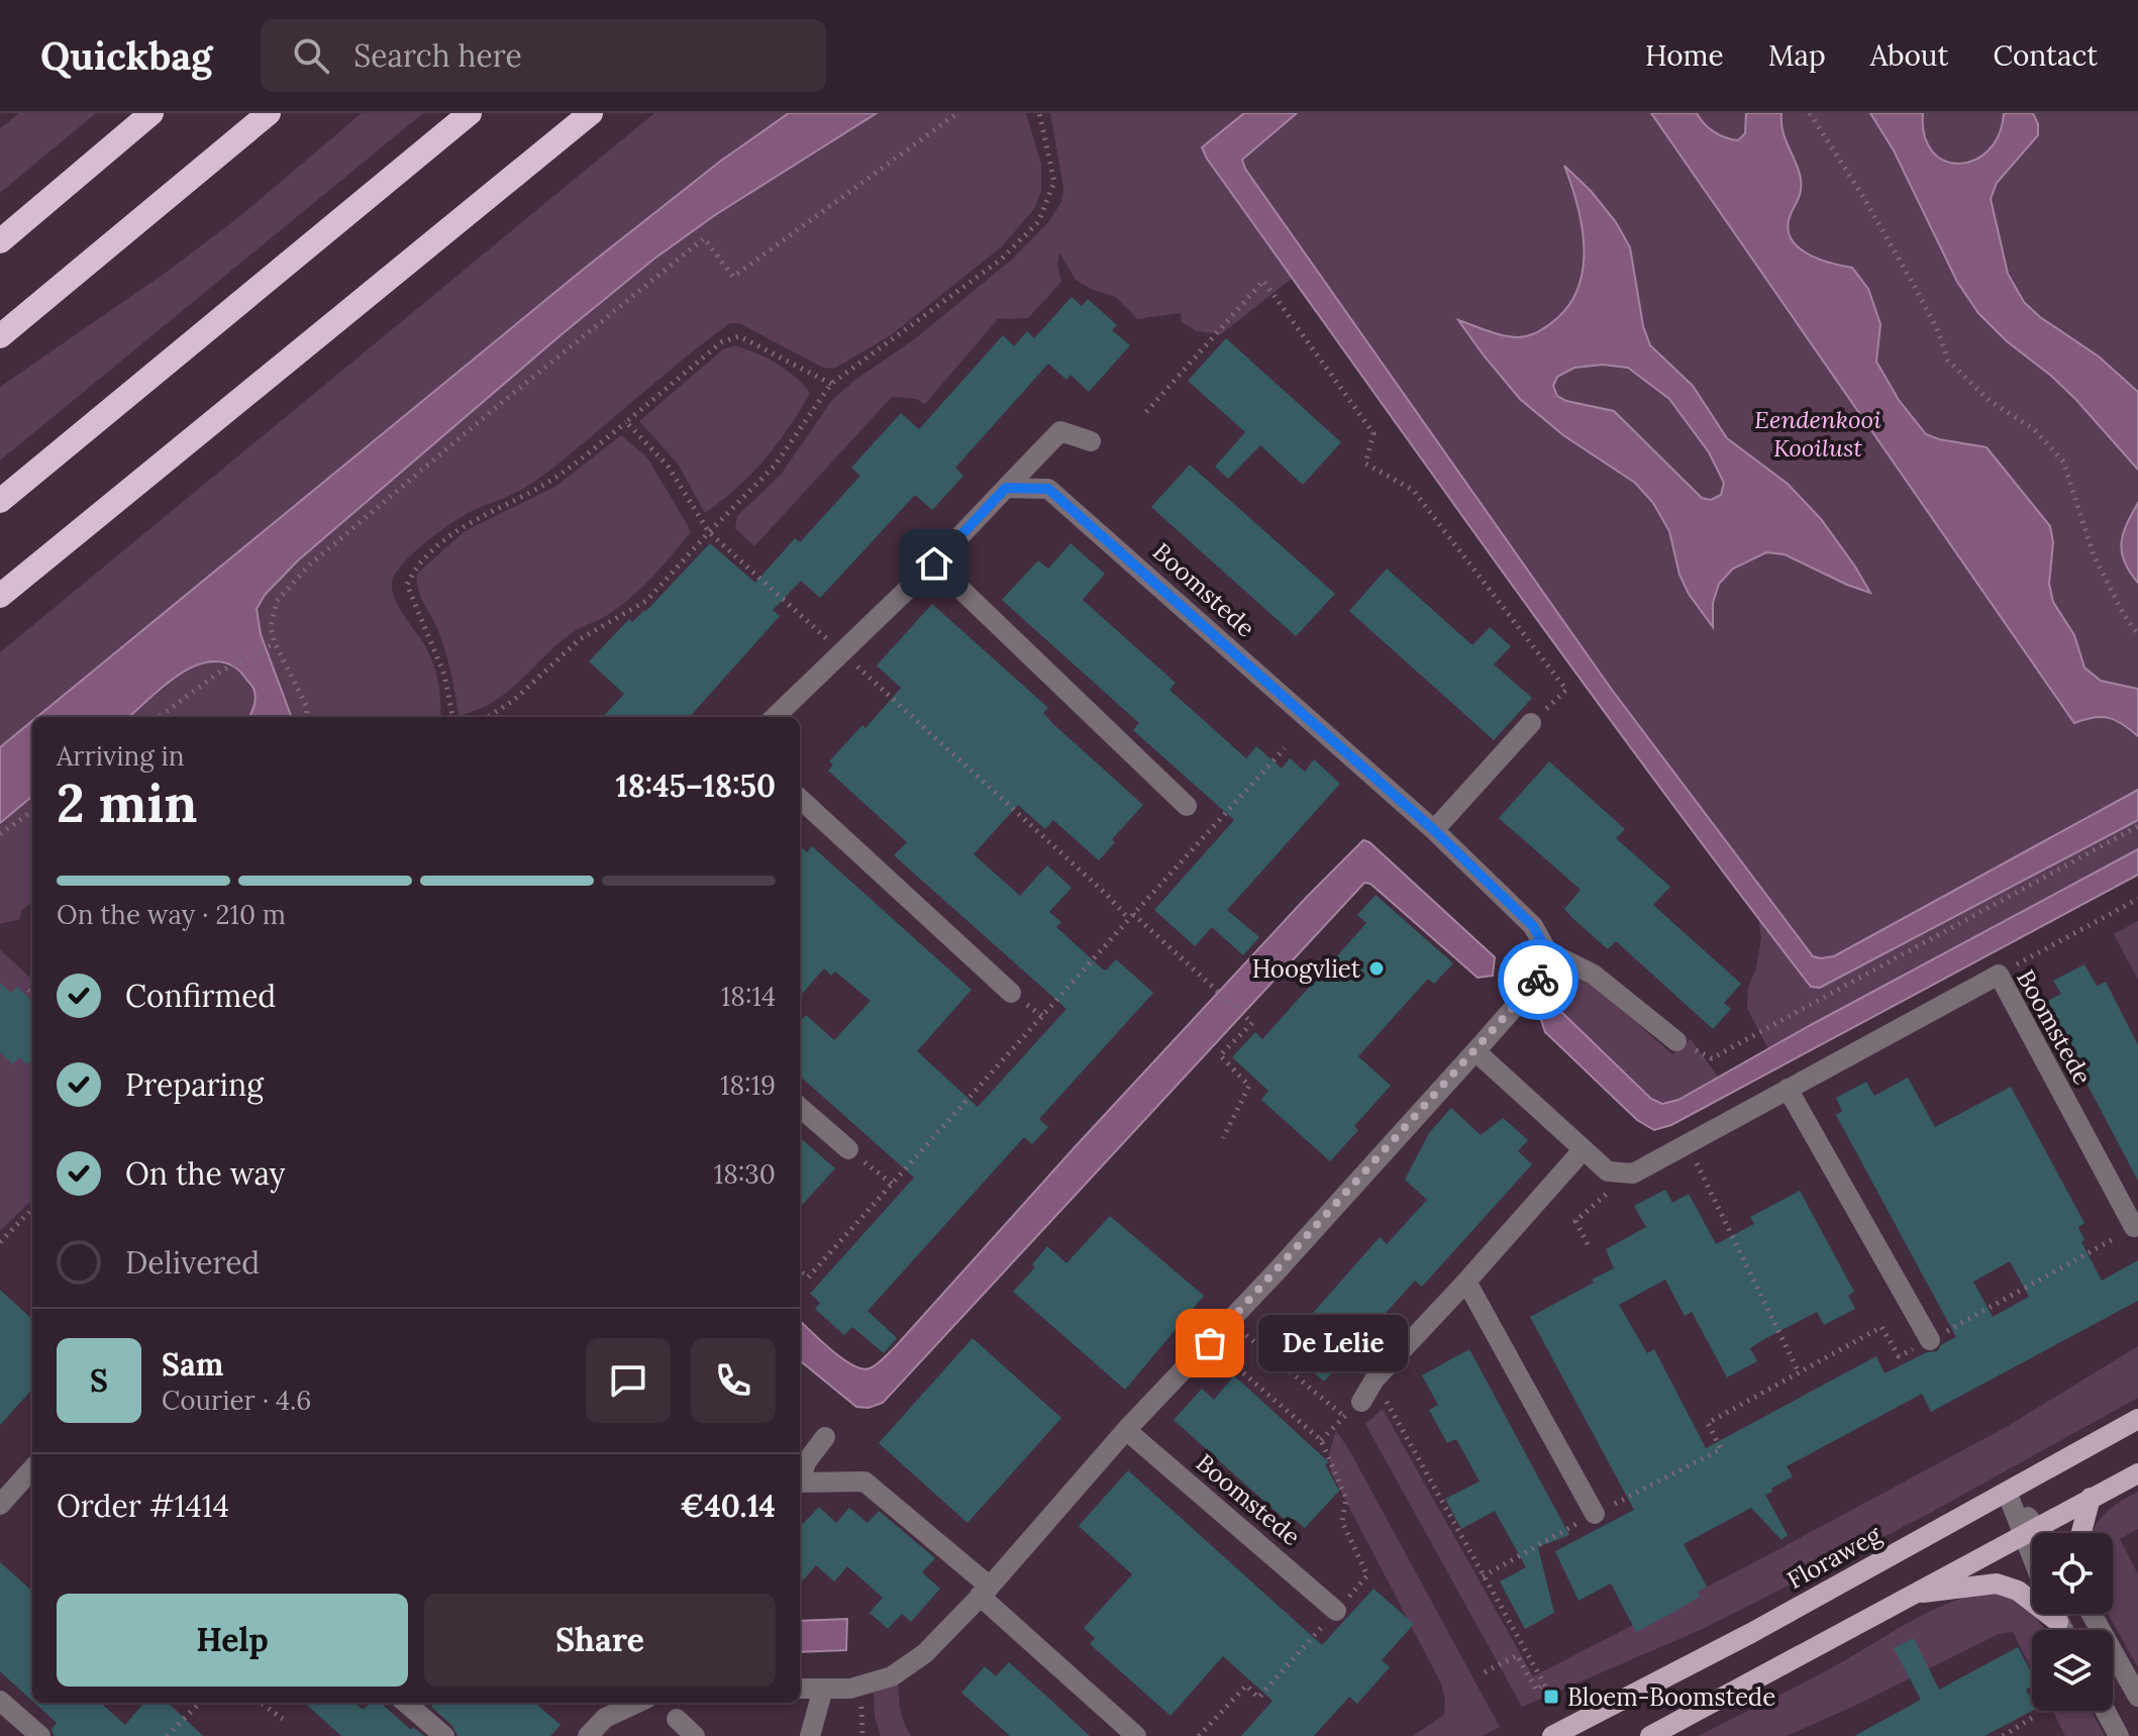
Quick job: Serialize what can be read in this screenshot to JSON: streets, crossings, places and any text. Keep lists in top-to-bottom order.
{
  "streets": {
    "main road": ["Floraweg"],
    "street": ["Boomstede"]
  },
  "parks": ["Eendenkooi Kooilust"],
  "places": {
    "other": ["Hoogvliet", "De Lelie"],
    "transit": ["Bloem-Boomstede"]
  },
  "page": {
    "header": "Quickbag",
    "search": "Search here",
    "nav": [
      "Home",
      "Map",
      "About",
      "Contact"
    ],
    "heading": ["2 min", "Arriving in", "18:45–18:50"],
    "panel": [
      "Sam",
      "Courier · 4.6",
      "Order #1414",
      "€40.14"
    ],
    "bar": "On the way · 210 m",
    "list": [
      ["Confirmed", "18:14"],
      ["Preparing", "18:19"],
      ["On the way", "18:30"],
      "Delivered"
    ],
    "bubble": "De Lelie",
    "round": "S",
    "buttons": ["Help", "Share"]
  }
}
